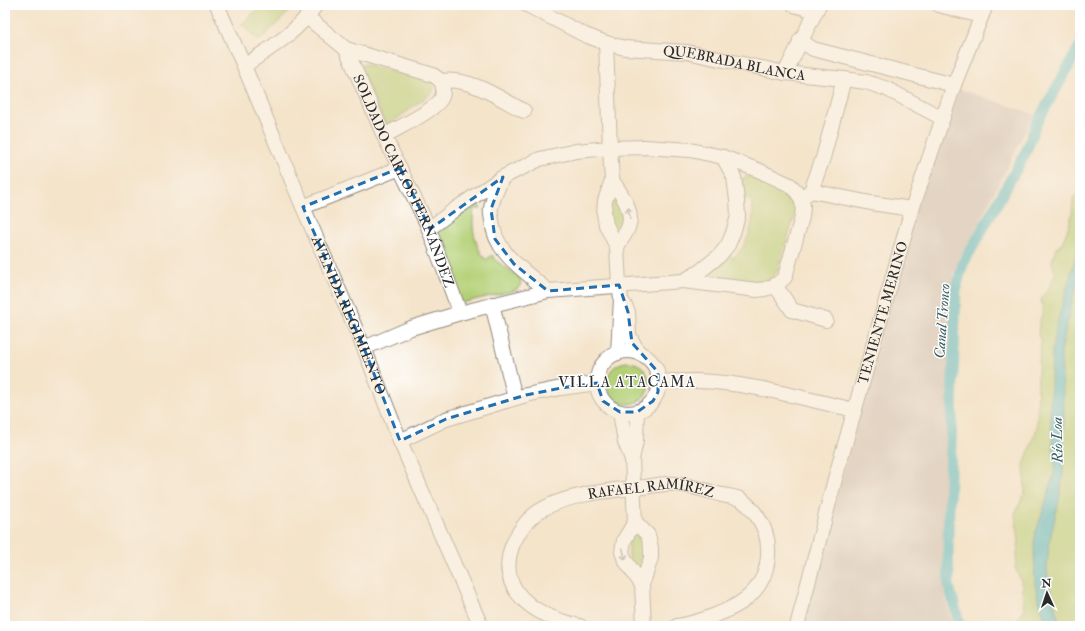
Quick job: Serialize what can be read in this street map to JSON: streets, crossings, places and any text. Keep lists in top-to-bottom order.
{
  "streets": {
    "street": [
      "QUEBRADA BLANCA",
      "SOLDADO CARLOS FERNÁNDEZ",
      "TENIENTE MERINO",
      "AVENIDA REGIMIENTO",
      "RAFAEL RAMÍREZ"
    ]
  },
  "crossings": [
    ["QUEBRADA BLANCA", "TENIENTE MERINO"]
  ],
  "districts": ["VILLA ATACAMA"],
  "water": ["Canal Tronco", "Río Loa"],
  "north": "top"
}
